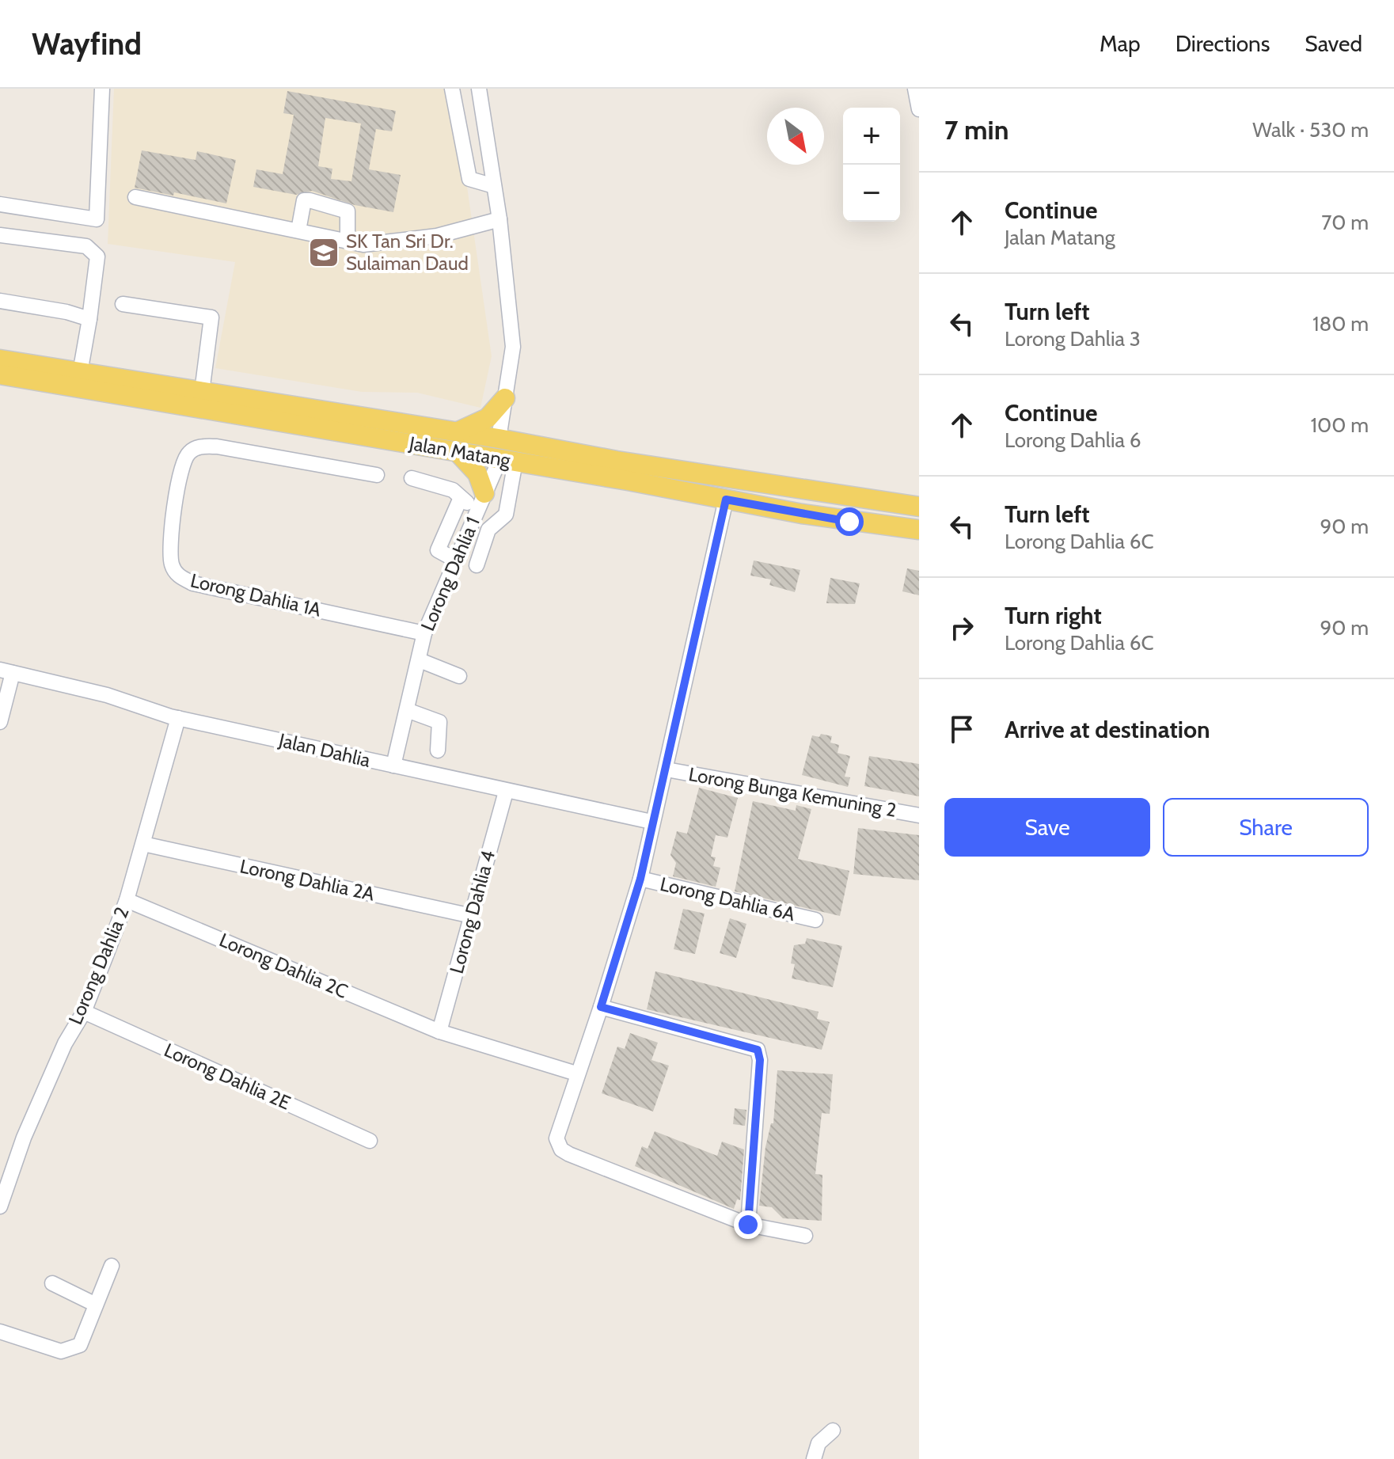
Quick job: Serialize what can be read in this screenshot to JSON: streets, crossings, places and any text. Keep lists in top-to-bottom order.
{
  "streets": {
    "main road": ["Jalan Matang"],
    "street": [
      "Lorong Dahlia 1",
      "Lorong Dahlia 1A",
      "Jalan Dahlia",
      "Lorong Bunga Kemuning 2",
      "Lorong Dahlia 2A",
      "Lorong Dahlia 6A",
      "Lorong Dahlia 4",
      "Lorong Dahlia 2",
      "Lorong Dahlia 2C",
      "Lorong Dahlia 2E"
    ]
  },
  "crossings": [
    ["Jalan Matang", "Lorong Dahlia 1"],
    ["Lorong Dahlia 1", "Lorong Dahlia 1A"],
    ["Lorong Dahlia 1", "Jalan Dahlia"],
    ["Jalan Dahlia", "Lorong Dahlia 4"],
    ["Jalan Dahlia", "Lorong Dahlia 2"],
    ["Lorong Dahlia 2A", "Lorong Dahlia 4"],
    ["Lorong Dahlia 2A", "Lorong Dahlia 2"],
    ["Lorong Dahlia 4", "Lorong Dahlia 2C"],
    ["Lorong Dahlia 2", "Lorong Dahlia 2C"],
    ["Lorong Dahlia 2", "Lorong Dahlia 2E"]
  ],
  "places": {
    "school or university": ["SK Tan Sri Dr. Sulaiman Daud"]
  },
  "north": "bottom right",
  "page": {
    "header": "Wayfind",
    "nav": ["Map", "Directions", "Saved"],
    "heading": ["7 min", "Walk · 530 m"],
    "map_buttons": ["+", "−"],
    "list": [
      ["Continue", "Jalan Matang", "70 m"],
      ["Turn left", "Lorong Dahlia 3", "180 m"],
      ["Continue", "Lorong Dahlia 6", "100 m"],
      ["Turn left", "Lorong Dahlia 6C", "90 m"],
      ["Turn right", "Lorong Dahlia 6C", "90 m"],
      "Arrive at destination"
    ],
    "buttons": ["Save", "Share"]
  }
}
